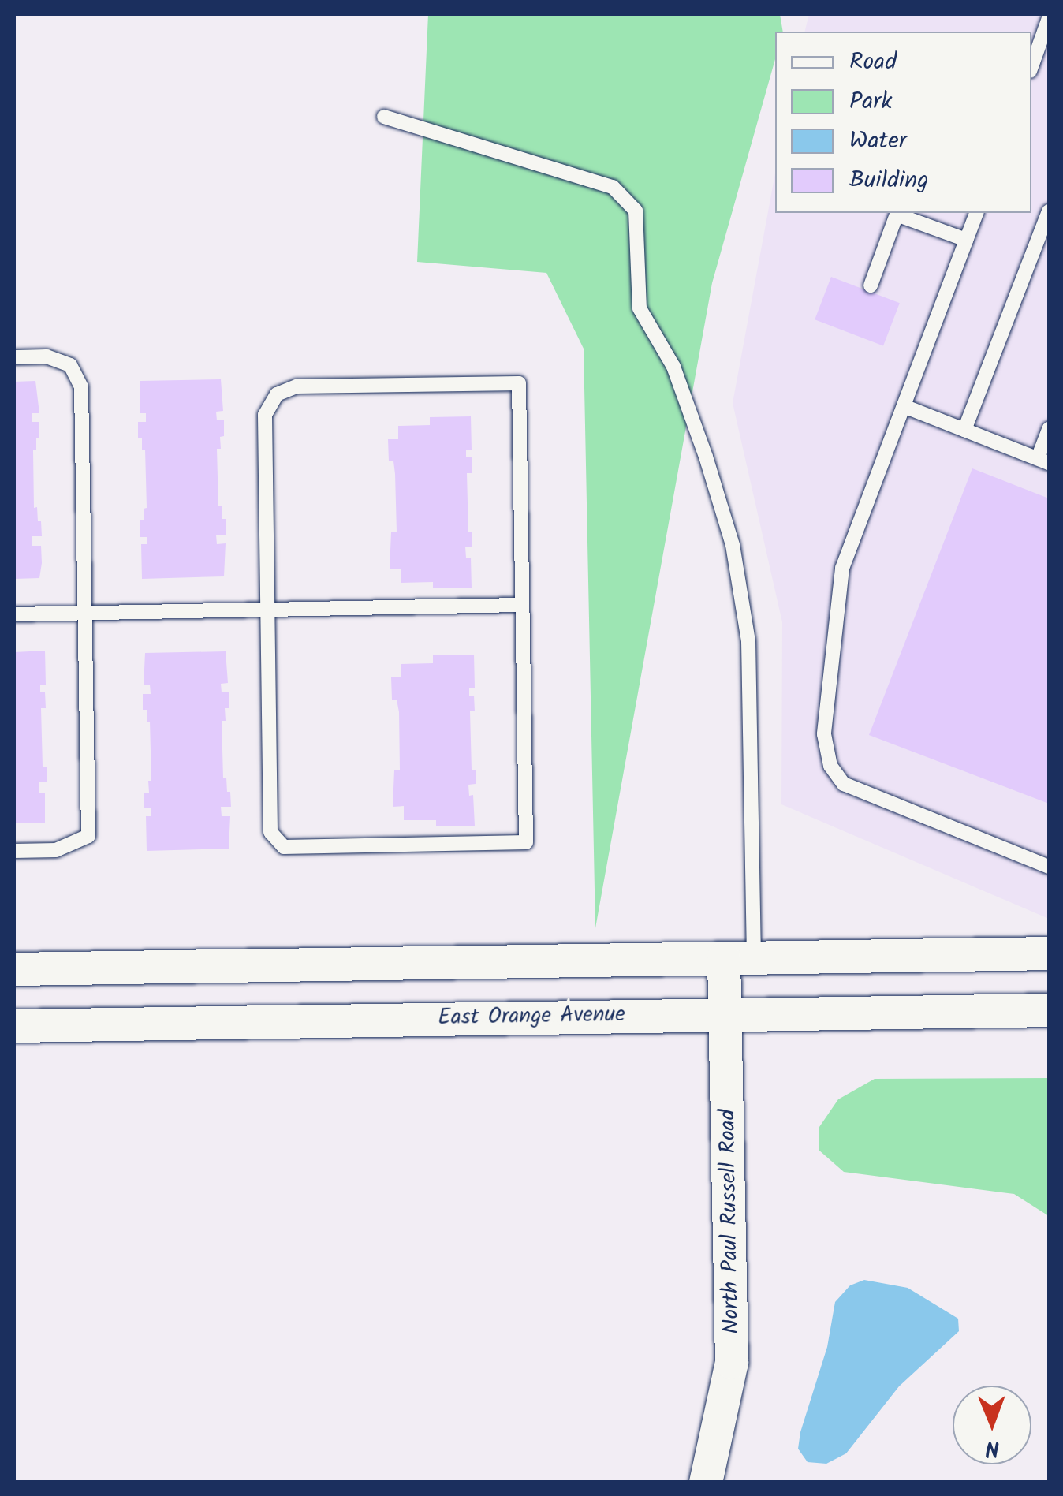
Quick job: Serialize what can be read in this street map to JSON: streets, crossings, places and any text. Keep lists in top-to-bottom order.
{
  "streets": {
    "street": ["East Orange Avenue", "North Paul Russell Road"]
  },
  "crossings": [
    ["East Orange Avenue", "North Paul Russell Road"]
  ],
  "legend": [
    "Road",
    "Park",
    "Water",
    "Building"
  ],
  "north": "bottom"
}
